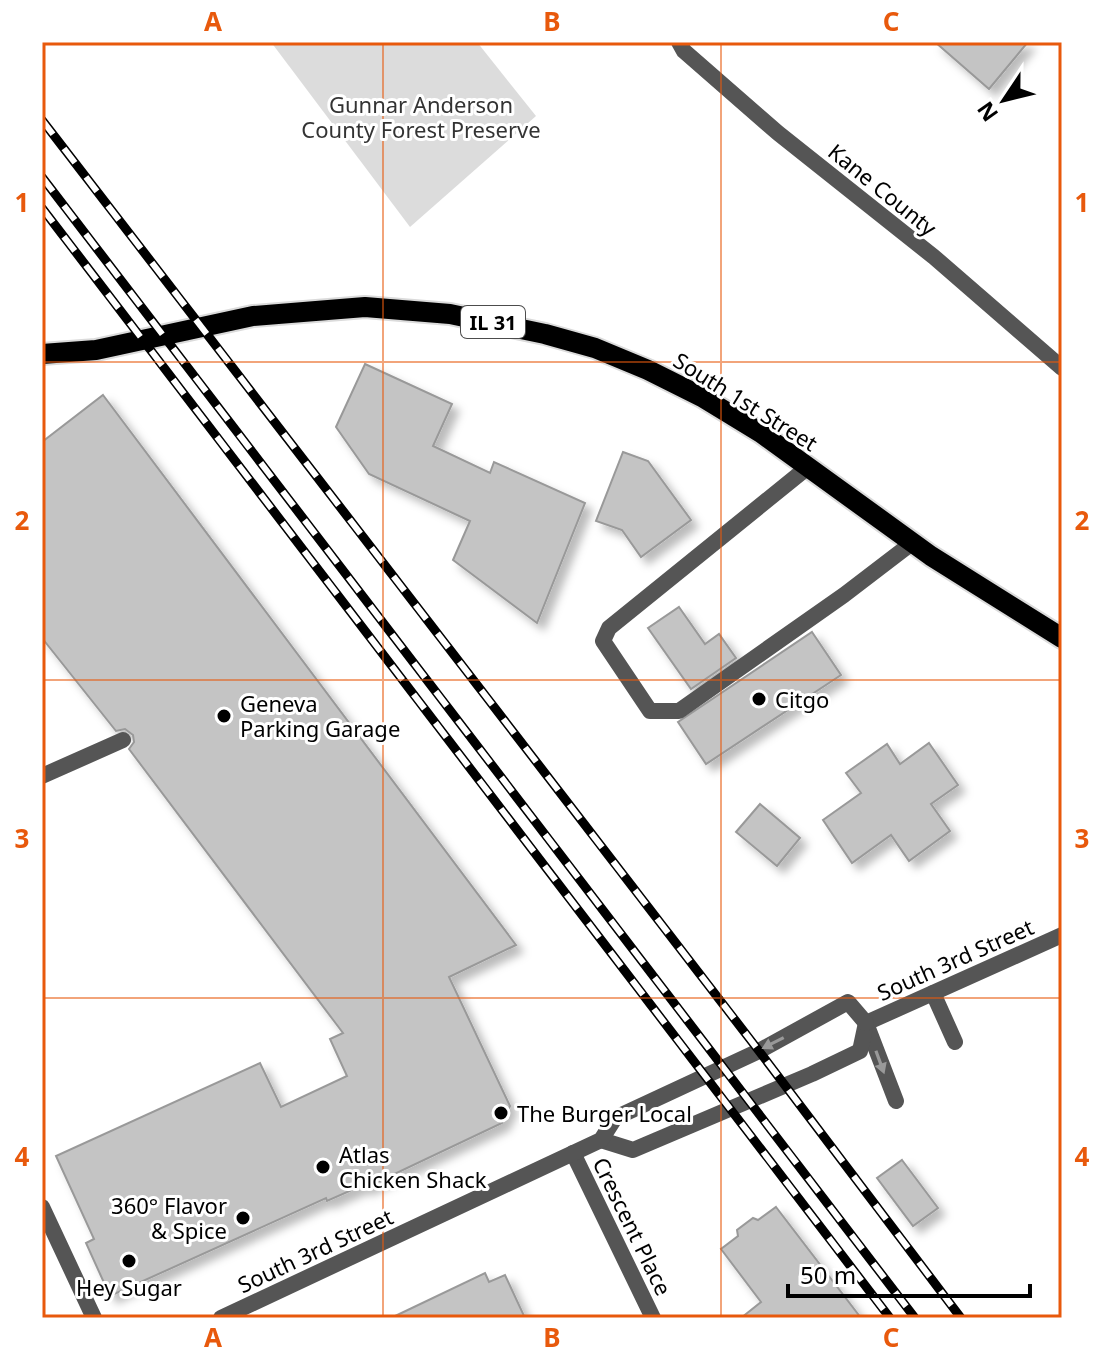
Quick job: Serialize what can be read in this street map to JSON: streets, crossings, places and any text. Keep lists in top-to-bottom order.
{
  "streets": {
    "main road": ["IL 31", "South 1st Street"],
    "street": ["Kane County", "South 3rd Street", "Crescent Place"]
  },
  "crossings": [
    ["South 3rd Street", "Crescent Place"]
  ],
  "parks": ["Gunnar Anderson County Forest Preserve"],
  "places": [
    "Citgo",
    "Geneva Parking Garage",
    "The Burger Local",
    "Atlas Chicken Shack",
    "360° Flavor & Spice",
    "Hey Sugar"
  ],
  "scale_bar": "50 m",
  "north": "bottom left",
  "grid": {
    "columns": ["A", "B", "C"],
    "rows": [
      "1",
      "2",
      "3",
      "4"
    ]
  }
}
